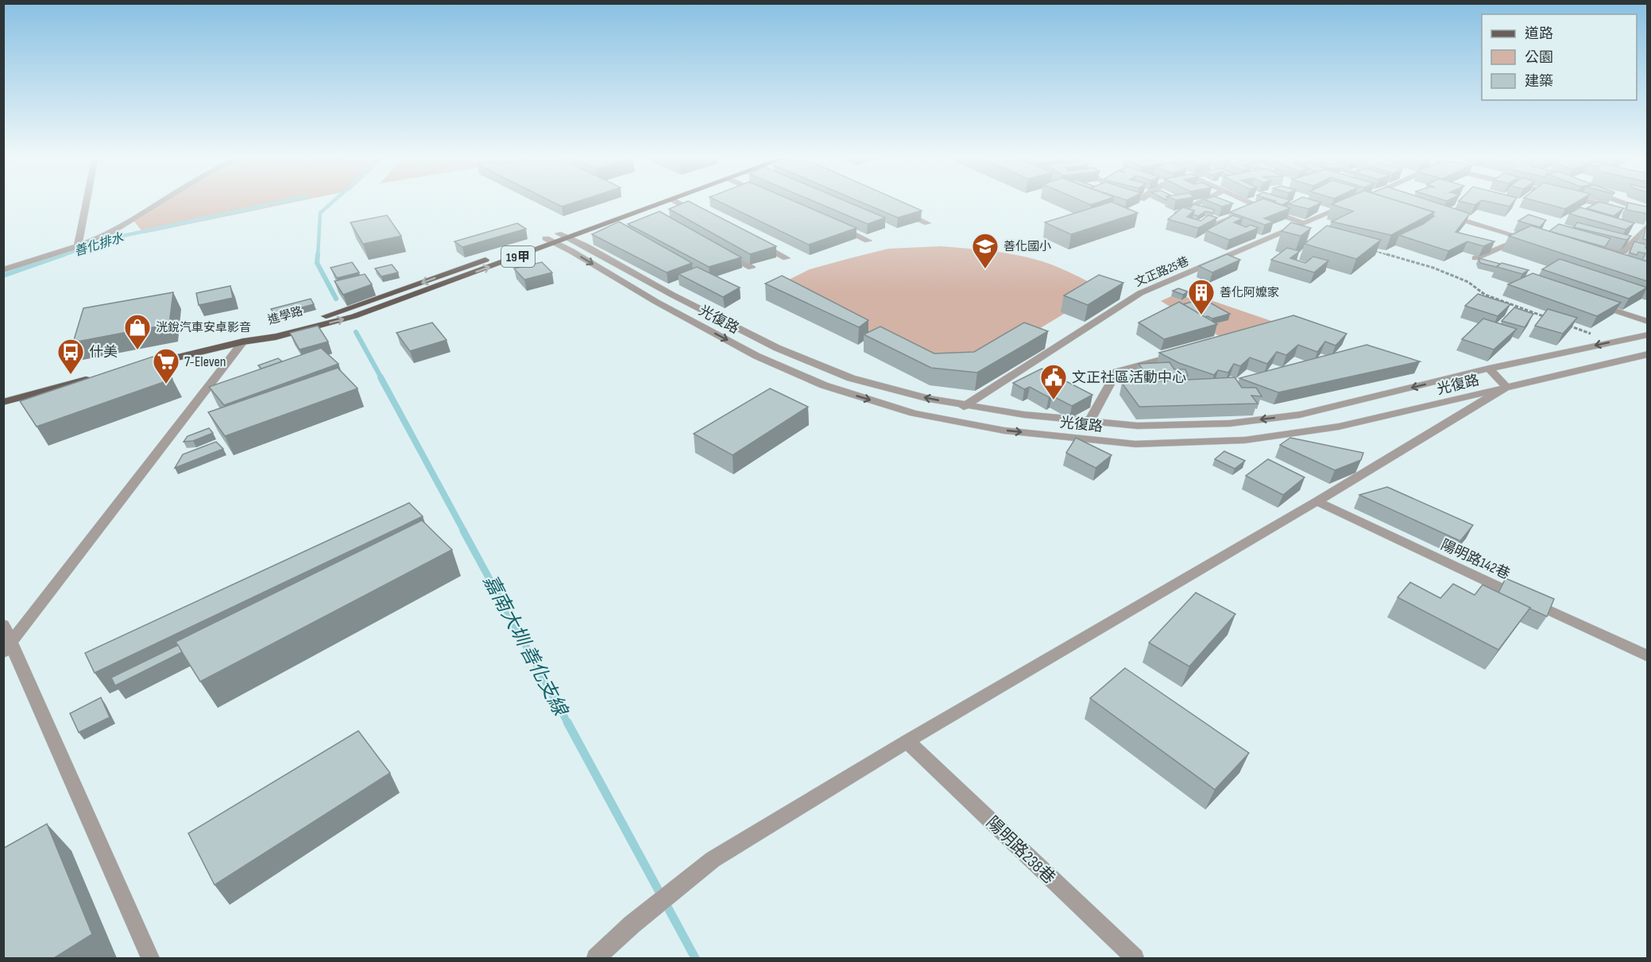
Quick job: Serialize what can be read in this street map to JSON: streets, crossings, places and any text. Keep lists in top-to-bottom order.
{
  "streets": {
    "main road": ["19甲", "進學路"],
    "street": [
      "文正路25巷",
      "光復路",
      "陽明路142巷",
      "陽明路238巷"
    ]
  },
  "crossings": [
    ["19甲", "進學路"],
    ["文正路25巷", "光復路"],
    ["進學路", "光復路"]
  ],
  "water": ["善化排水", "嘉南大圳 善化支線"],
  "places": {
    "school or university": ["善化國小"],
    "building": ["善化阿嬤家"],
    "shop": ["洸銳汽車安卓影音"],
    "bus stop": ["什美"],
    "supermarket": ["7-Eleven"],
    "public building": ["文正社區活動中心"]
  },
  "legend": ["道路", "公園", "建築"]
}
